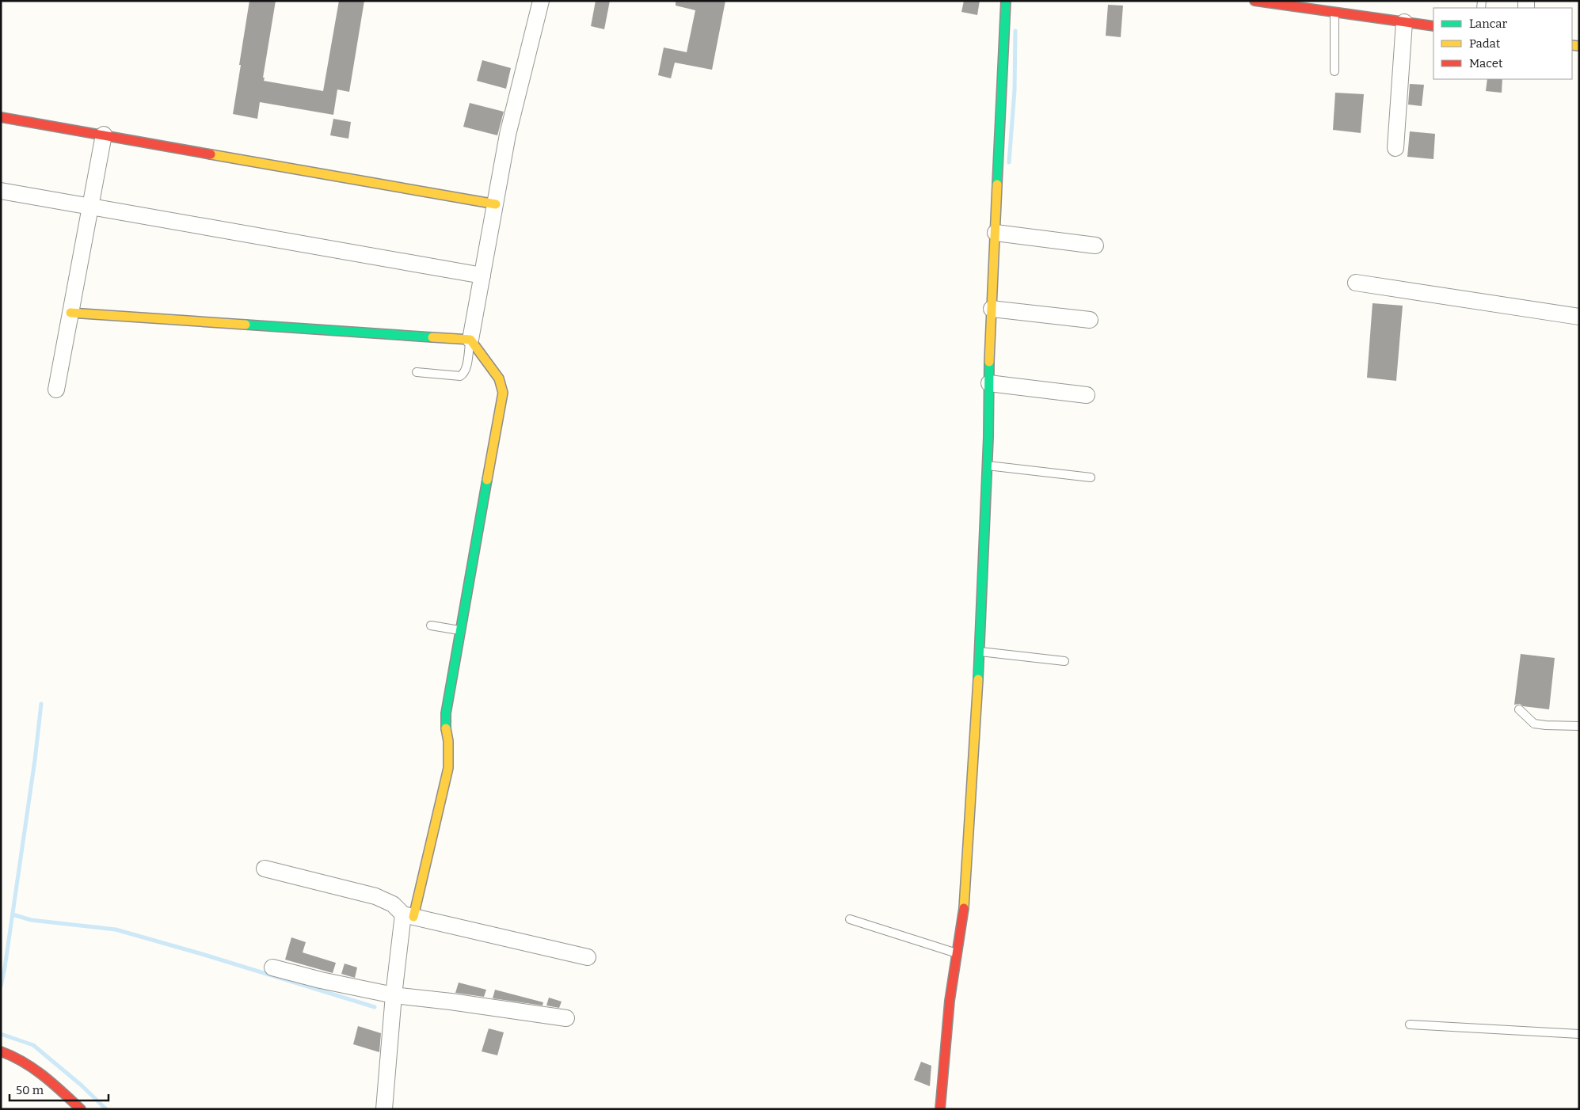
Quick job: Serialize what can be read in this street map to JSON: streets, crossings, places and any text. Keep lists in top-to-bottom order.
{
  "legend": ["Lancar", "Padat", "Macet"],
  "scale_bar": "50 m"
}
